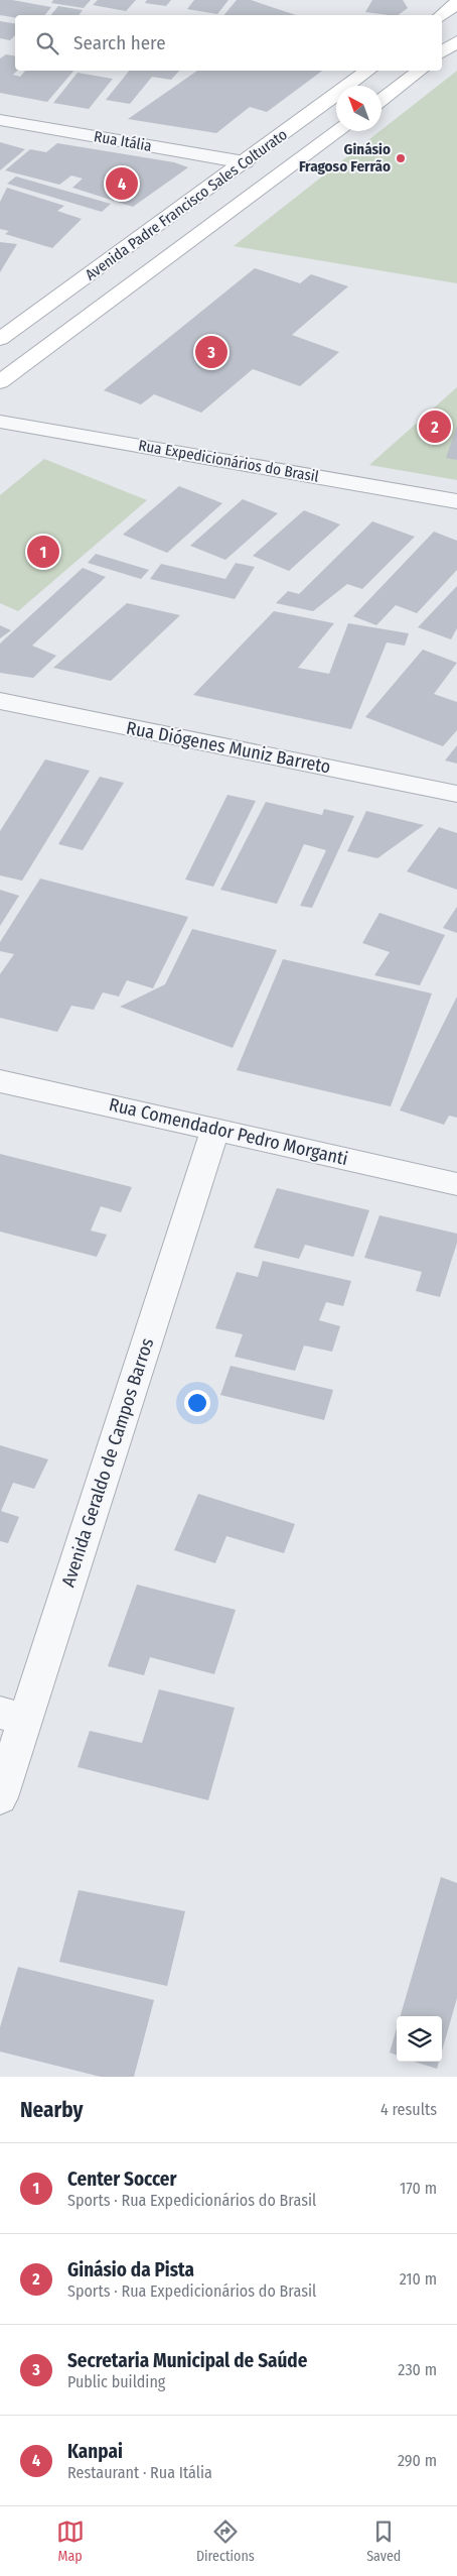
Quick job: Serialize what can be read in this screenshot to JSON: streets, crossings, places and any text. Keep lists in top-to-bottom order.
{
  "streets": {
    "main road": ["Avenida Padre Francisco Sales Colturato"],
    "street": [
      "Rua Itália",
      "Rua Expedicionários do Brasil",
      "Rua Diógenes Muniz Barreto",
      "Rua Comendador Pedro Morganti",
      "Avenida Geraldo de Campos Barros"
    ]
  },
  "crossings": [
    ["Rua Itália", "Avenida Padre Francisco Sales Colturato"],
    ["Rua Comendador Pedro Morganti", "Avenida Geraldo de Campos Barros"]
  ],
  "places": ["Ginásio Fragoso Ferrão"],
  "north": "top left",
  "page": {
    "search": "Search here",
    "pins": [
      "4",
      "3",
      "2",
      "1"
    ],
    "heading": ["Nearby", "4 results"],
    "list": [
      {
        "mark": "1",
        "name": "Center Soccer",
        "note": "Sports · Rua Expedicionários do Brasil",
        "value": "170 m"
      },
      {
        "mark": "2",
        "name": "Ginásio da Pista",
        "note": "Sports · Rua Expedicionários do Brasil",
        "value": "210 m"
      },
      {
        "mark": "3",
        "name": "Secretaria Municipal de Saúde",
        "note": "Public building",
        "value": "230 m"
      },
      {
        "mark": "4",
        "name": "Kanpai",
        "note": "Restaurant · Rua Itália",
        "value": "290 m"
      }
    ],
    "nav": ["Map", "Directions", "Saved"]
  }
}
